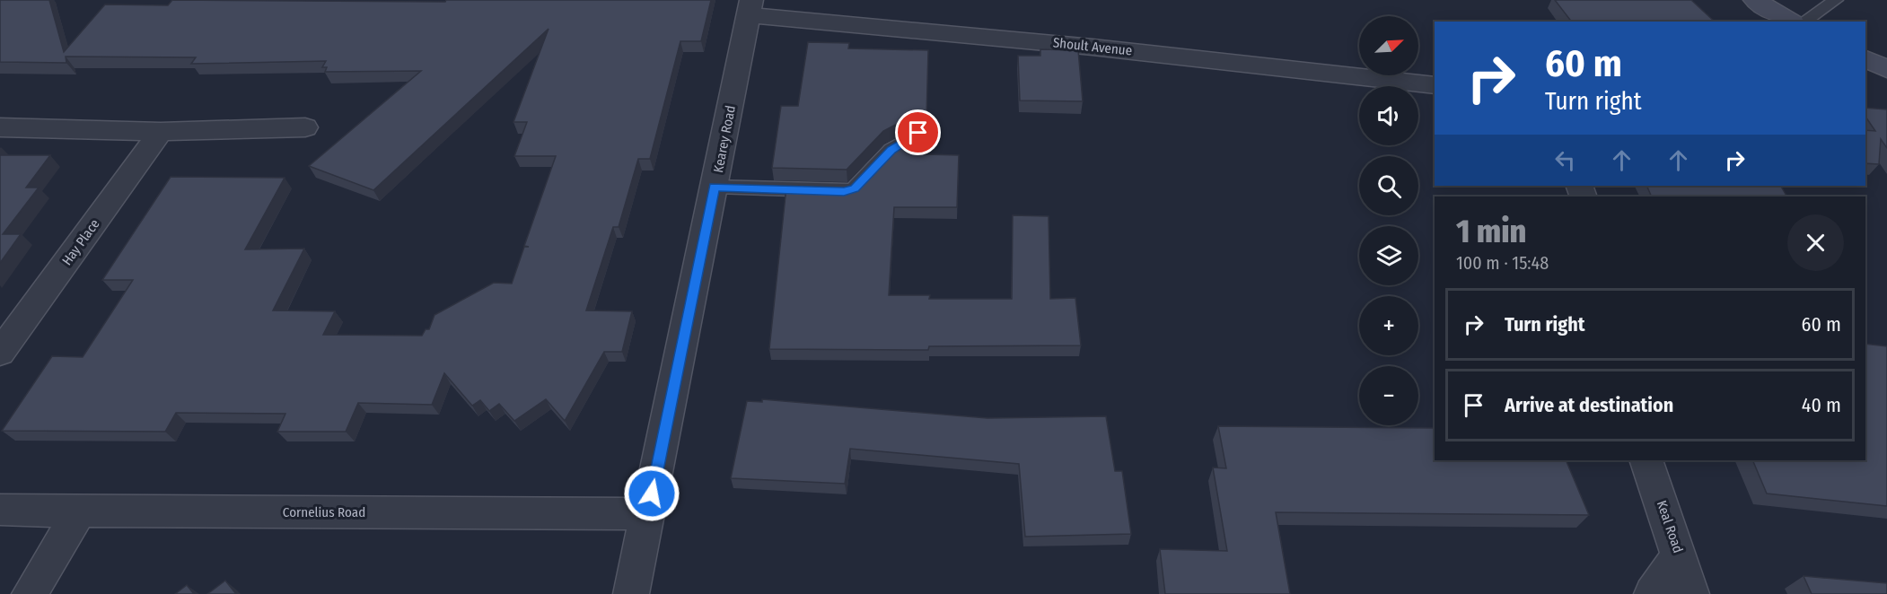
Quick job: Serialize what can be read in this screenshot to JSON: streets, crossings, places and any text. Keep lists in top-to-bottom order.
{
  "streets": {
    "street": [
      "Shoult Avenue",
      "Kearey Road",
      "Hay Place",
      "Cornelius Road",
      "Keal Road"
    ]
  },
  "crossings": [
    ["Shoult Avenue", "Kearey Road"],
    ["Kearey Road", "Cornelius Road"]
  ],
  "north": "top right",
  "page": {
    "map_buttons": ["+", "−"],
    "turn": ["60 m", "Turn right"],
    "heading": ["1 min", "100 m · 15:48"],
    "list": [
      {
        "name": "Turn right",
        "value": "60 m"
      },
      {
        "name": "Arrive at destination",
        "value": "40 m"
      }
    ]
  }
}
